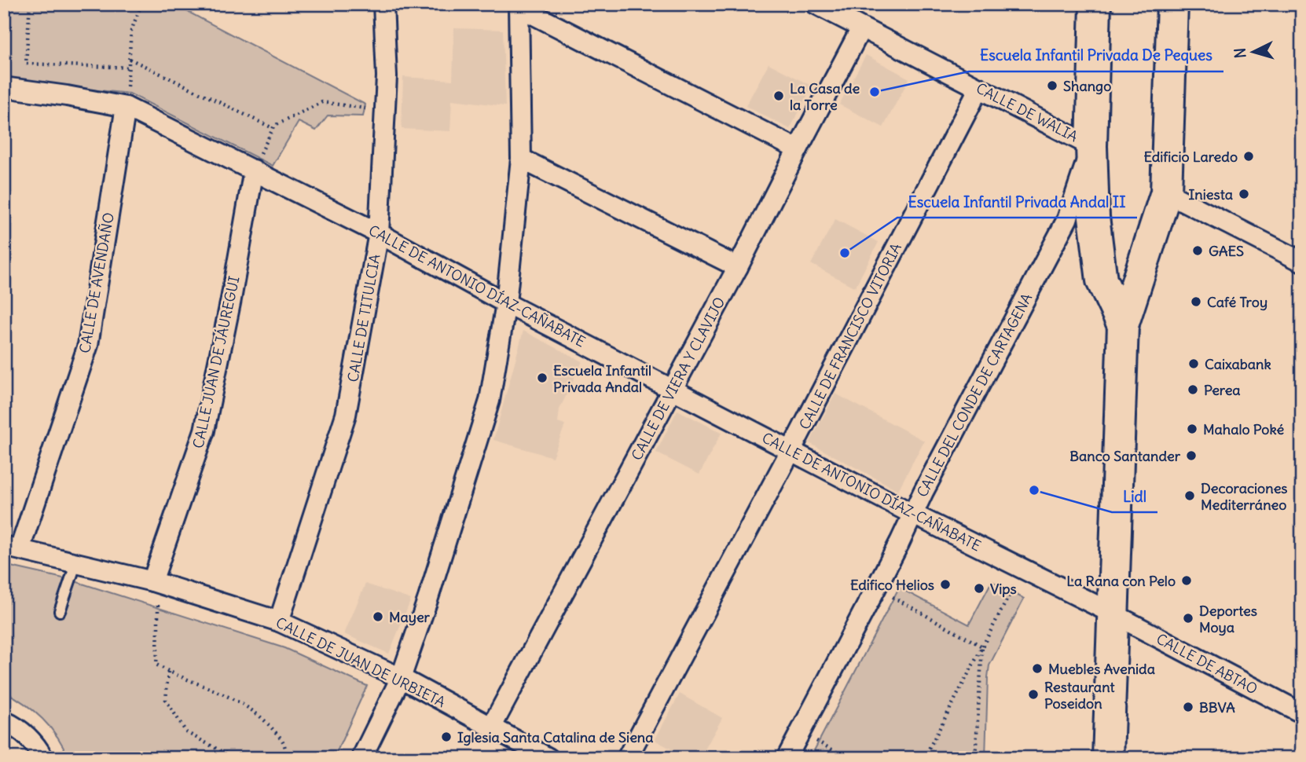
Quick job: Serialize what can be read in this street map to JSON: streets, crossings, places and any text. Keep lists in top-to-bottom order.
{
  "streets": {
    "street": [
      "CALLE DE WALIA",
      "CALLE DE AVENDAÑO",
      "CALLE DE ANTONIO DÍAZ-CAÑABATE",
      "CALLE DE TITULCIA",
      "CALLE DE FRANCISCO VITORIA",
      "CALLE JUAN DE JÁUREGUI",
      "CALLE DE VIERA Y CLAVIJO",
      "CALLE DEL CONDE DE CARTAGENA",
      "CALLE DE JUAN DE URBIETA",
      "CALLE DE ABTAO"
    ]
  },
  "crossings": [
    ["CALLE DE WALIA", "CALLE DE FRANCISCO VITORIA"],
    ["CALLE DE WALIA", "CALLE DE VIERA Y CLAVIJO"],
    ["CALLE DE WALIA", "CALLE DEL CONDE DE CARTAGENA"],
    ["CALLE DE AVENDAÑO", "CALLE DE ANTONIO DÍAZ-CAÑABATE"],
    ["CALLE DE AVENDAÑO", "CALLE DE JUAN DE URBIETA"],
    ["CALLE DE ANTONIO DÍAZ-CAÑABATE", "CALLE DE TITULCIA"],
    ["CALLE DE ANTONIO DÍAZ-CAÑABATE", "CALLE DE FRANCISCO VITORIA"],
    ["CALLE DE ANTONIO DÍAZ-CAÑABATE", "CALLE JUAN DE JÁUREGUI"],
    ["CALLE DE ANTONIO DÍAZ-CAÑABATE", "CALLE DE VIERA Y CLAVIJO"],
    ["CALLE DE ANTONIO DÍAZ-CAÑABATE", "CALLE DEL CONDE DE CARTAGENA"],
    ["CALLE DE ANTONIO DÍAZ-CAÑABATE", "CALLE DE ABTAO"],
    ["CALLE DE TITULCIA", "CALLE DE JUAN DE URBIETA"],
    ["CALLE JUAN DE JÁUREGUI", "CALLE DE JUAN DE URBIETA"],
    ["CALLE DE VIERA Y CLAVIJO", "CALLE DE JUAN DE URBIETA"]
  ],
  "places": [
    "Shango",
    "Escuela Infantil Privada De Peques",
    "La Casa de la Torre",
    "Edificio Laredo",
    "Iniesta",
    "GAES",
    "Escuela Infantil Privada Andal II",
    "Café Troy",
    "Caixabank",
    "Escuela Infantil Privada Andal",
    "Perea",
    "Mahalo Poké",
    "Banco Santander",
    "Lidl",
    "Decoraciones Mediterráneo",
    "La Rana con Pelo",
    "Edifico Helios",
    "Vips",
    "Mayer",
    "Deportes Moya",
    "Muebles Avenida",
    "Restaurant Poseidon",
    "BBVA",
    "Iglesia Santa Catalina de Siena"
  ],
  "north": "left"
}
